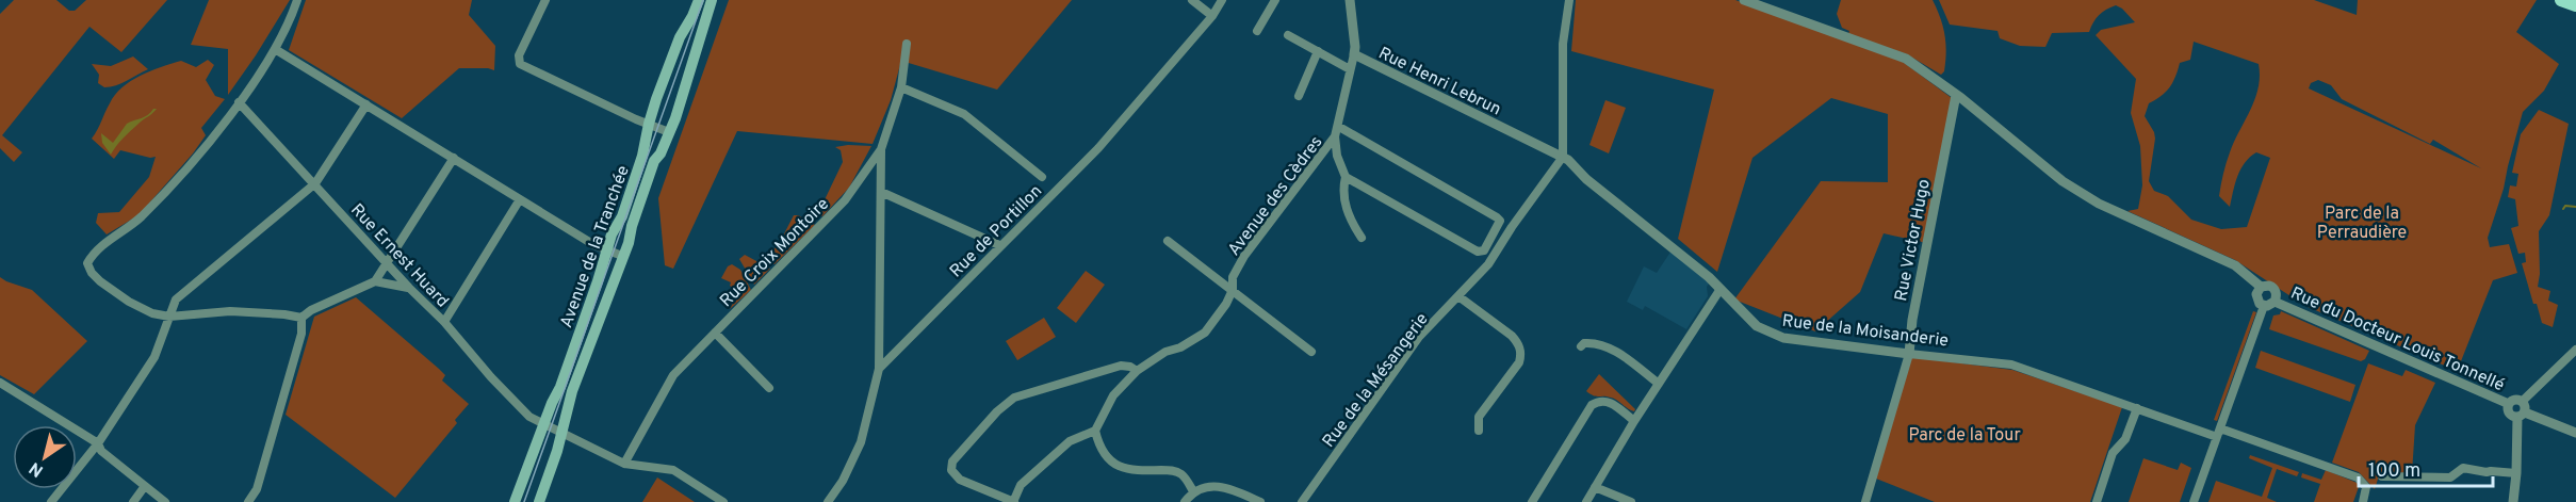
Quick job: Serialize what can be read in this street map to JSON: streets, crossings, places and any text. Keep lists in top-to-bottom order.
{
  "streets": {
    "main road": ["Avenue de la Tranchée"],
    "street": [
      "Rue Henri Lebrun",
      "Avenue des Cèdres",
      "Rue de Portillon",
      "Rue Victor Hugo",
      "Rue Croix Montoire",
      "Rue Ernest Huard",
      "Rue de la Moisanderie",
      "Rue du Docteur Louis Tonnellé",
      "Rue de la Mésangerie"
    ]
  },
  "crossings": [
    ["Rue Henri Lebrun", "Avenue des Cèdres"],
    ["Rue Henri Lebrun", "Rue de la Moisanderie"],
    ["Rue Henri Lebrun", "Rue de la Mésangerie"],
    ["Rue Victor Hugo", "Rue de la Moisanderie"],
    ["Avenue de la Tranchée", "Rue Ernest Huard"],
    ["Rue de la Moisanderie", "Rue de la Mésangerie"]
  ],
  "parks": ["Parc de la Perraudière", "Parc de la Tour"],
  "scale_bar": "100 m",
  "north": "bottom left"
}
